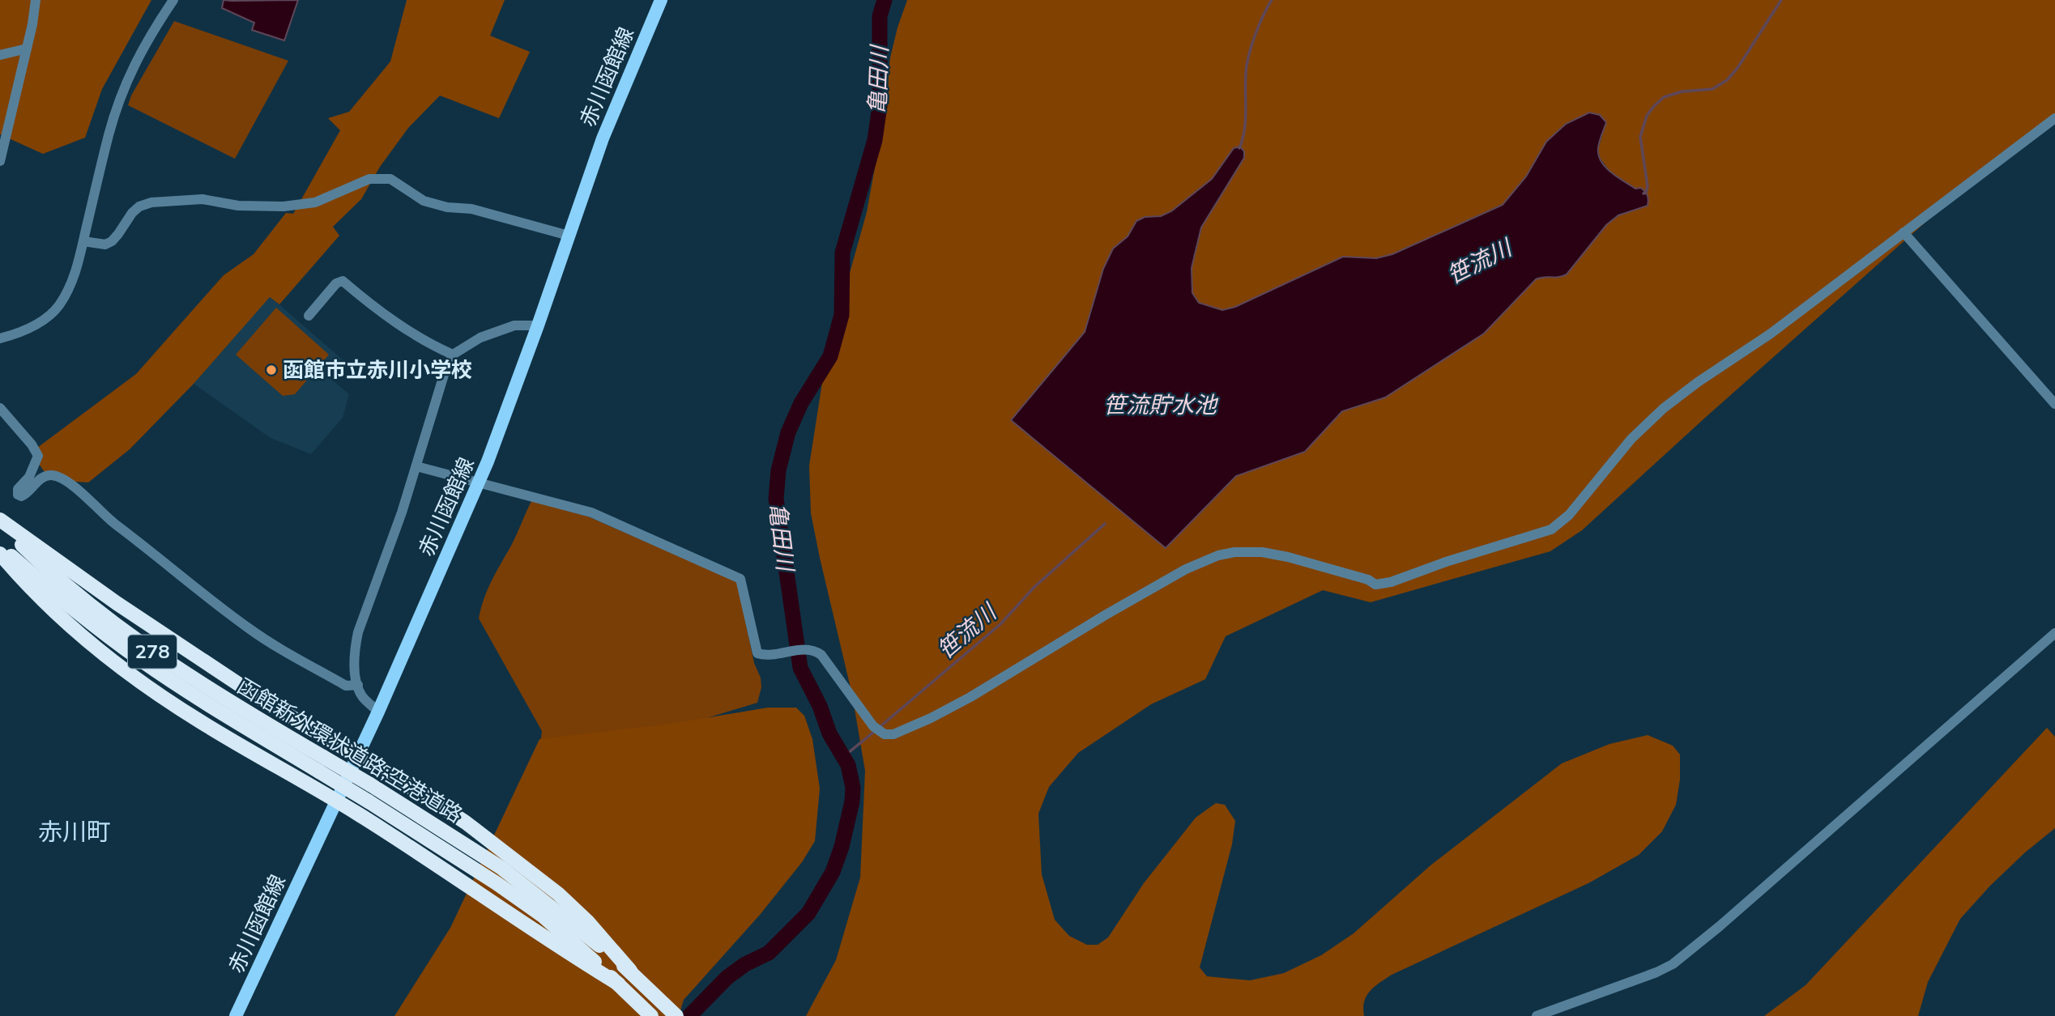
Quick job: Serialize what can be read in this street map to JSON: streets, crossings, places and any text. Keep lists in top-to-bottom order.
{
  "streets": {
    "highway": ["278", "函館新外環状道路;空港道路"],
    "main road": ["赤川函館線"]
  },
  "districts": ["赤川町"],
  "water": ["亀田川", "笹流川", "笹流貯水池"],
  "places": ["函館市立赤川小学校"]
}
